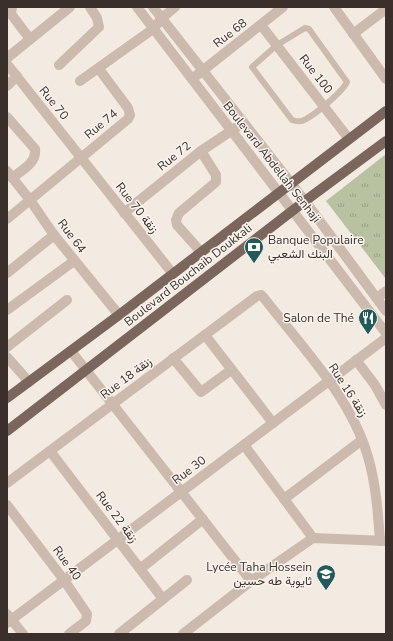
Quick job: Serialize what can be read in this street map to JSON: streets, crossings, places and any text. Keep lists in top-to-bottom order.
{
  "streets": {
    "main road": ["Boulevard Bouchaib Doukkali"],
    "street": [
      "Rue 68",
      "Rue 100",
      "Rue 70",
      "Rue 74",
      "Rue 72",
      "Boulevard Abdellah Senhaji",
      "Rue 70 زنقة",
      "Rue 64",
      "Rue 18 زنقة",
      "Rue 16 زنقة",
      "Rue 30",
      "Rue 22 زنقة",
      "Rue 40"
    ]
  },
  "crossings": [
    ["Rue 68", "Rue 100"],
    ["Rue 68", "Boulevard Abdellah Senhaji"],
    ["Rue 100", "Boulevard Bouchaib Doukkali"],
    ["Rue 70", "Rue 74"],
    ["Rue 70", "Rue 70 زنقة"],
    ["Rue 74", "Rue 70 زنقة"],
    ["Rue 72", "Boulevard Abdellah Senhaji"],
    ["Rue 72", "Rue 70 زنقة"],
    ["Boulevard Abdellah Senhaji", "Boulevard Bouchaib Doukkali"],
    ["Rue 70 زنقة", "Boulevard Bouchaib Doukkali"],
    ["Rue 64", "Boulevard Bouchaib Doukkali"],
    ["Rue 18 زنقة", "Rue 16 زنقة"],
    ["Rue 18 زنقة", "Rue 22 زنقة"],
    ["Rue 16 زنقة", "Rue 30"],
    ["Rue 30", "Rue 22 زنقة"],
    ["Rue 30", "Rue 40"]
  ],
  "places": {
    "bank": ["Banque Populaire البنك الشعبي"],
    "restaurant": ["Salon de Thé"],
    "school or university": ["Lycée Taha Hossein ثايوية طه حسين"]
  }
}
